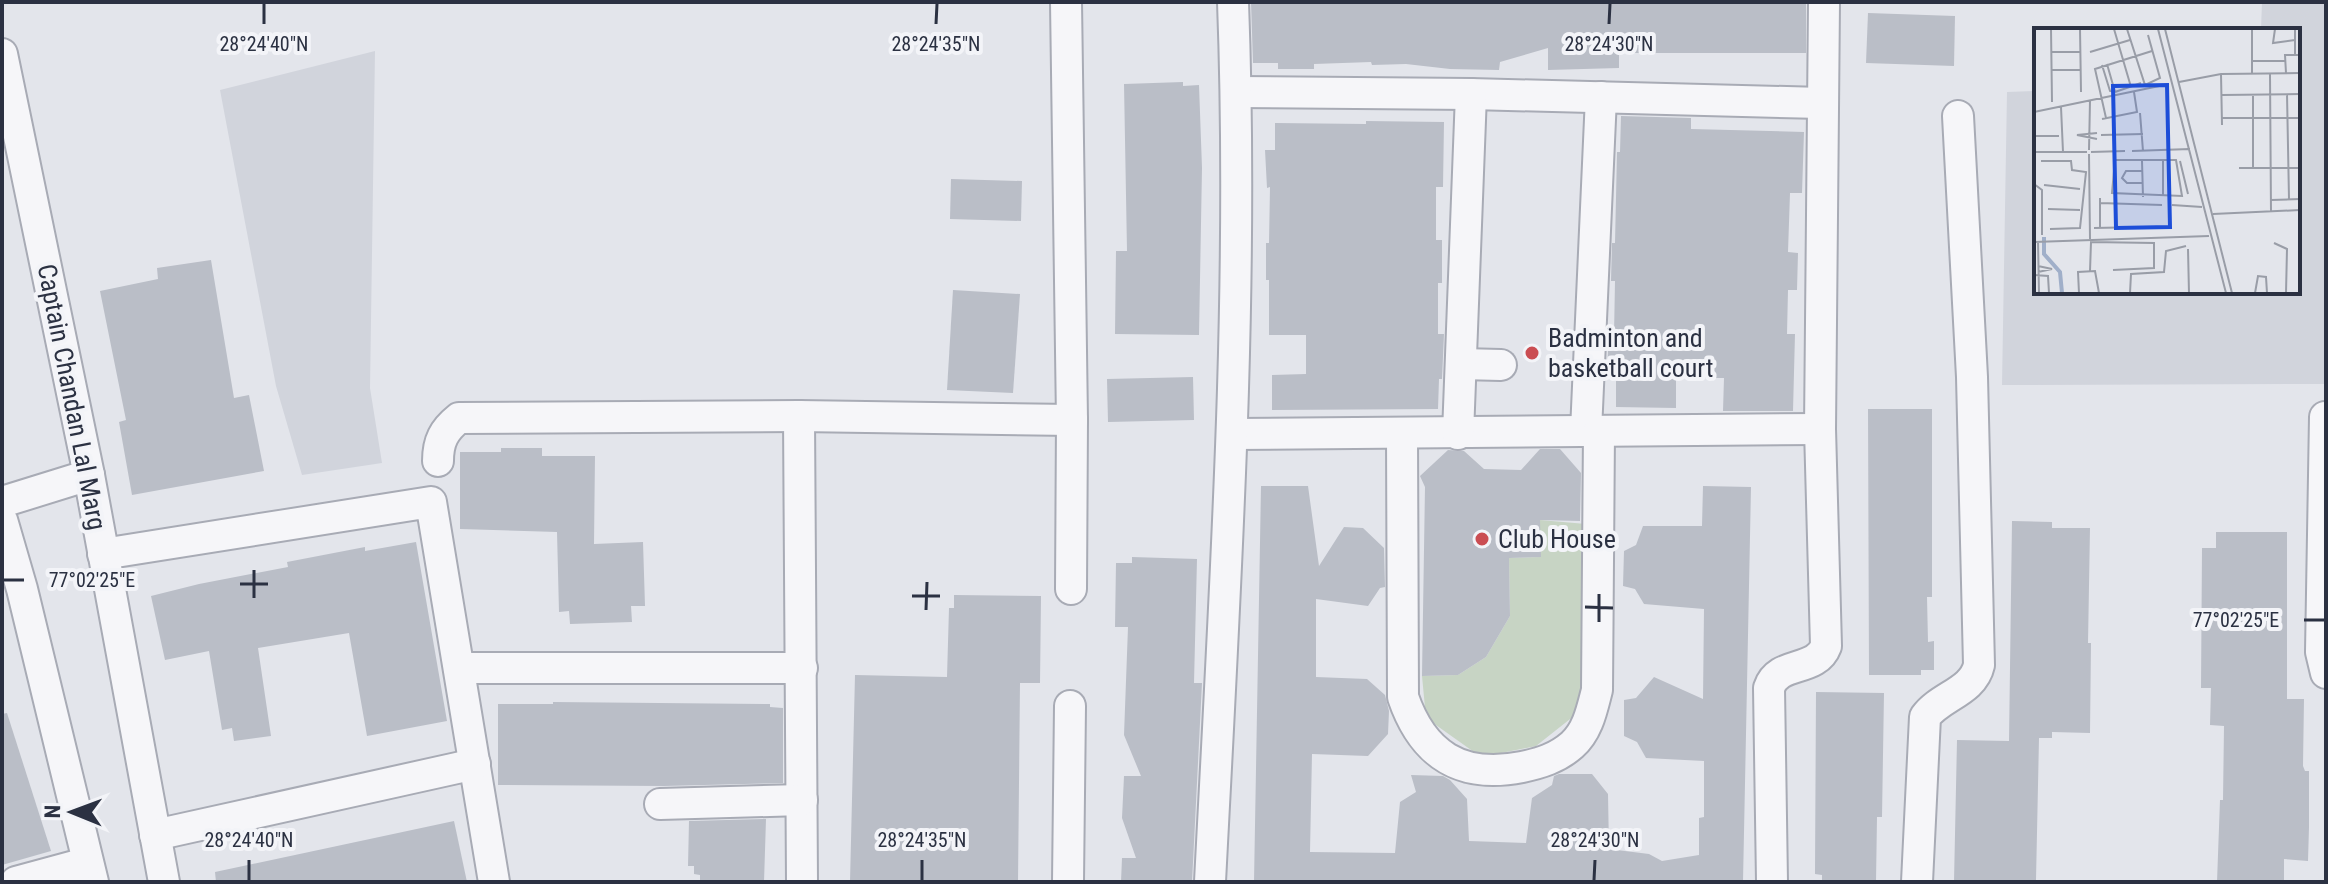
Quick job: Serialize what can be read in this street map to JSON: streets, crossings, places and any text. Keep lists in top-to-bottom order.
{
  "streets": {
    "street": ["Captain Chandan Lal Marg"]
  },
  "places": ["Badminton and basketball court", "Club House"],
  "north": "left",
  "coordinates": [
    "28°24'40\"N",
    "28°24'35\"N",
    "28°24'30\"N",
    "77°02'25\"E"
  ]
}
